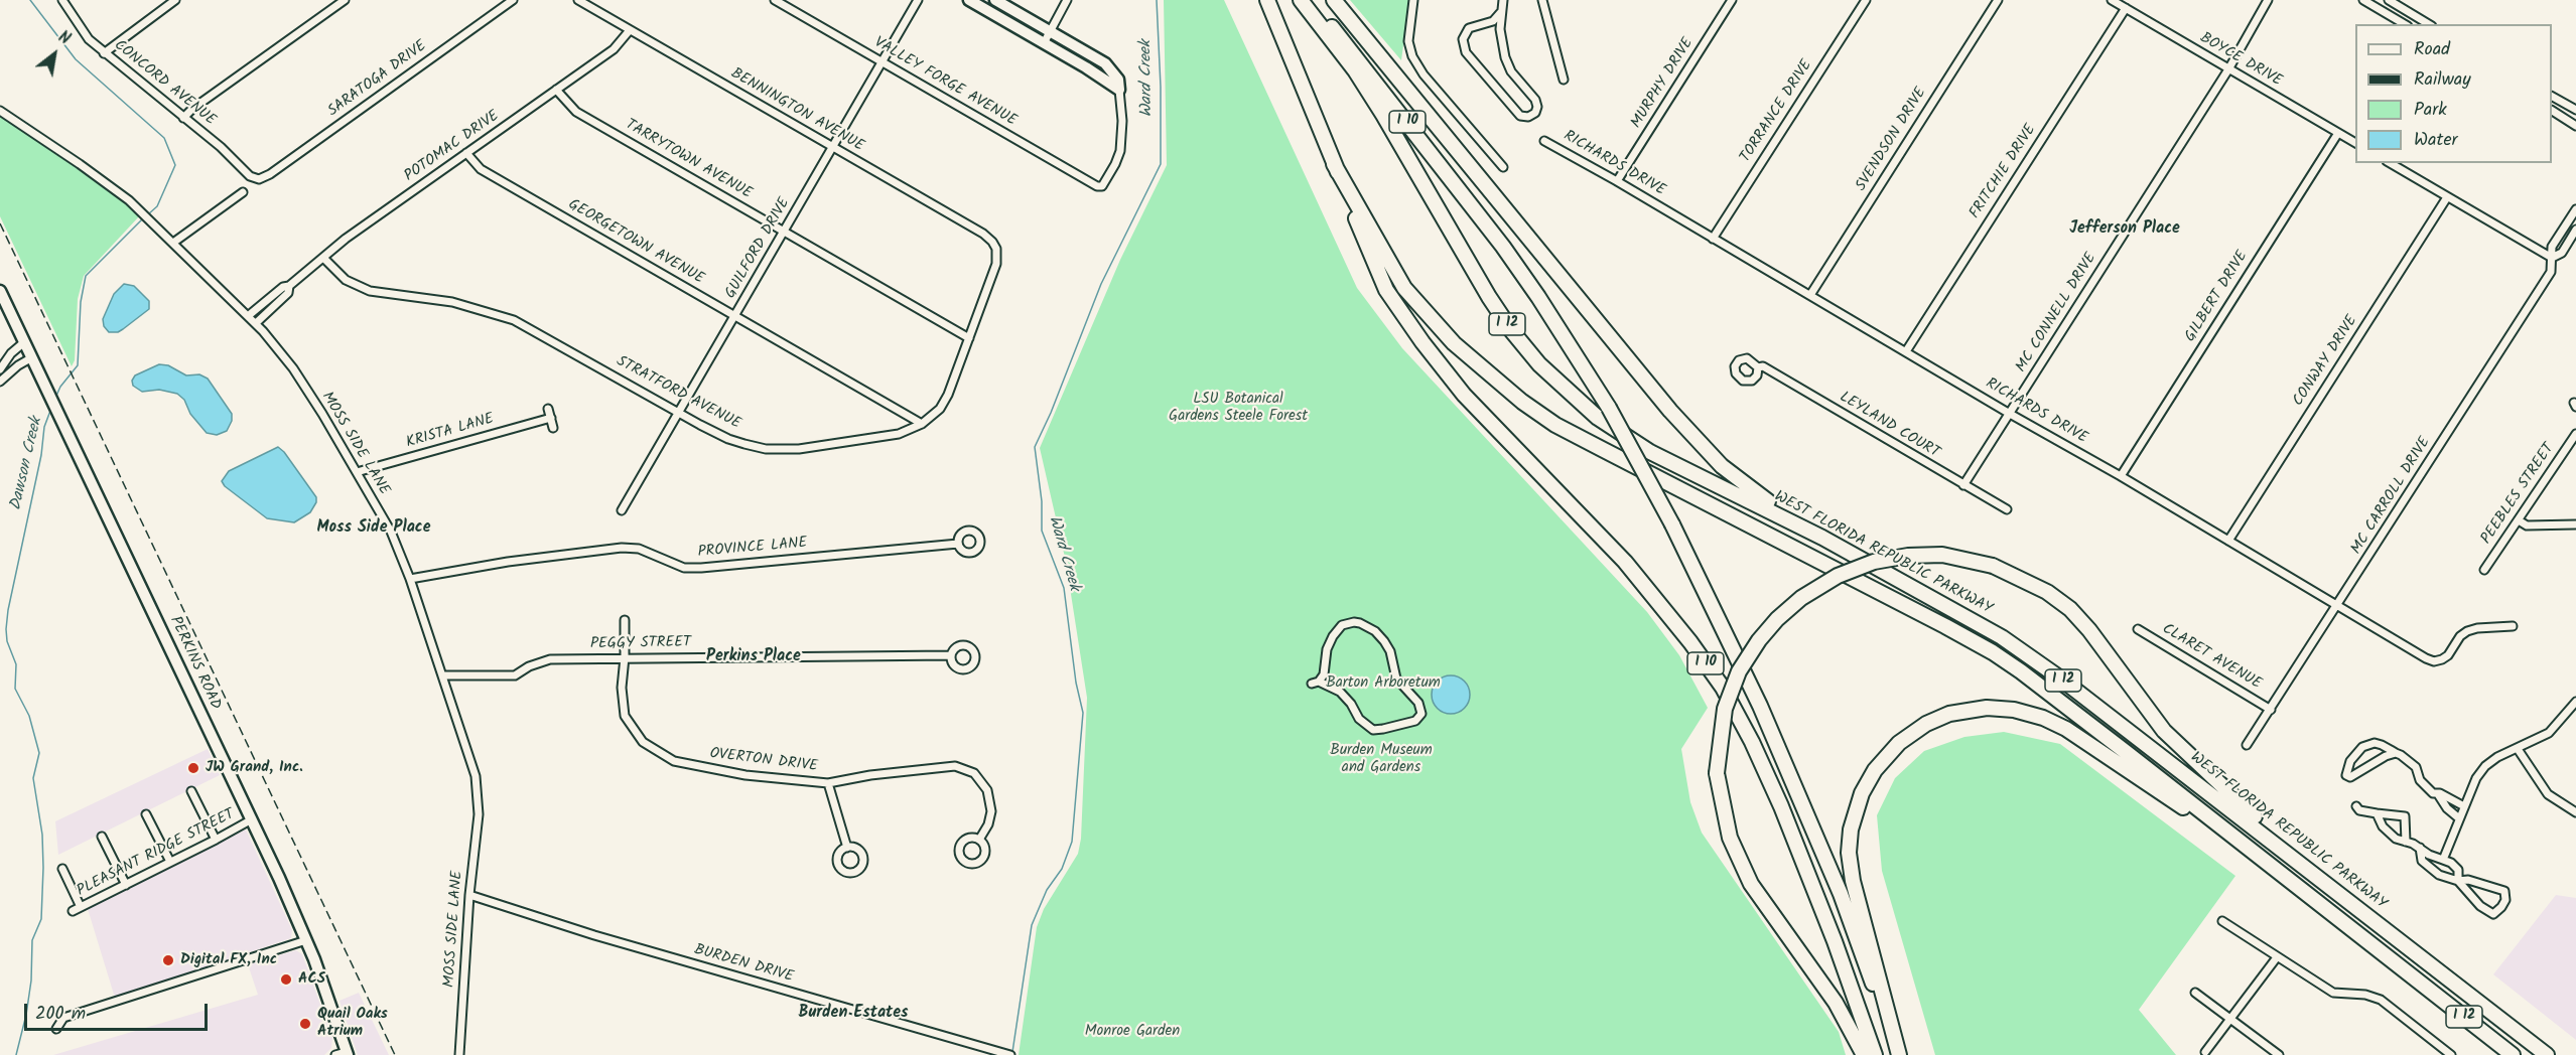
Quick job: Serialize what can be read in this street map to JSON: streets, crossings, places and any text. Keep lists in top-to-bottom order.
{
  "streets": {
    "highway": ["I 10", "I 12", "WEST FLORIDA REPUBLIC PARKWAY"],
    "main road": ["PERKINS ROAD"],
    "street": [
      "BOYCE DRIVE",
      "SARATOGA DRIVE",
      "VALLEY FORGE AVENUE",
      "CONCORD AVENUE",
      "MURPHY DRIVE",
      "BENNINGTON AVENUE",
      "TORRANCE DRIVE",
      "SVENDSON DRIVE",
      "POTOMAC DRIVE",
      "TARRYTOWN AVENUE",
      "RICHARDS DRIVE",
      "FRITCHIE DRIVE",
      "GEORGETOWN AVENUE",
      "GUILFORD DRIVE",
      "GILBERT DRIVE",
      "MC CONNELL DRIVE",
      "CONWAY DRIVE",
      "STRATFORD AVENUE",
      "LEYLAND COURT",
      "KRISTA LANE",
      "MOSS SIDE LANE",
      "PEEBLES STREET",
      "MC CARROLL DRIVE",
      "PROVINCE LANE",
      "PEGGY STREET",
      "CLARET AVENUE",
      "OVERTON DRIVE",
      "PLEASANT RIDGE STREET",
      "BURDEN DRIVE"
    ]
  },
  "crossings": [
    ["BOYCE DRIVE", "FRITCHIE DRIVE"],
    ["BOYCE DRIVE", "GILBERT DRIVE"],
    ["BOYCE DRIVE", "MC CONNELL DRIVE"],
    ["SARATOGA DRIVE", "CONCORD AVENUE"],
    ["VALLEY FORGE AVENUE", "GUILFORD DRIVE"],
    ["MURPHY DRIVE", "RICHARDS DRIVE"],
    ["BENNINGTON AVENUE", "POTOMAC DRIVE"],
    ["BENNINGTON AVENUE", "GUILFORD DRIVE"],
    ["BENNINGTON AVENUE", "STRATFORD AVENUE"],
    ["TORRANCE DRIVE", "RICHARDS DRIVE"],
    ["SVENDSON DRIVE", "RICHARDS DRIVE"],
    ["POTOMAC DRIVE", "TARRYTOWN AVENUE"],
    ["POTOMAC DRIVE", "GEORGETOWN AVENUE"],
    ["POTOMAC DRIVE", "STRATFORD AVENUE"],
    ["POTOMAC DRIVE", "MOSS SIDE LANE"],
    ["TARRYTOWN AVENUE", "GUILFORD DRIVE"],
    ["TARRYTOWN AVENUE", "STRATFORD AVENUE"],
    ["RICHARDS DRIVE", "FRITCHIE DRIVE"],
    ["RICHARDS DRIVE", "GILBERT DRIVE"],
    ["RICHARDS DRIVE", "MC CONNELL DRIVE"],
    ["RICHARDS DRIVE", "CONWAY DRIVE"],
    ["RICHARDS DRIVE", "MC CARROLL DRIVE"],
    ["GEORGETOWN AVENUE", "GUILFORD DRIVE"],
    ["GEORGETOWN AVENUE", "STRATFORD AVENUE"],
    ["GUILFORD DRIVE", "STRATFORD AVENUE"],
    ["MC CONNELL DRIVE", "LEYLAND COURT"],
    ["KRISTA LANE", "MOSS SIDE LANE"],
    ["MOSS SIDE LANE", "PROVINCE LANE"],
    ["MOSS SIDE LANE", "PEGGY STREET"],
    ["MOSS SIDE LANE", "BURDEN DRIVE"],
    ["MC CARROLL DRIVE", "CLARET AVENUE"],
    ["PEGGY STREET", "OVERTON DRIVE"],
    ["PERKINS ROAD", "PLEASANT RIDGE STREET"]
  ],
  "districts": [
    "Jefferson Place",
    "Moss Side Place",
    "Perkins Place",
    "Burden Estates"
  ],
  "water": ["Ward Creek", "Dawson Creek"],
  "parks": [
    "LSU Botanical Gardens Steele Forest",
    "Barton Arboretum",
    "Burden Museum and Gardens",
    "Monroe Garden"
  ],
  "places": [
    "JW Grand, Inc.",
    "Digital FX, Inc",
    "ACS",
    "Quail Oaks Atrium"
  ],
  "legend": [
    "Road",
    "Railway",
    "Park",
    "Water"
  ],
  "scale_bar": "200 m",
  "north": "top right"
}
